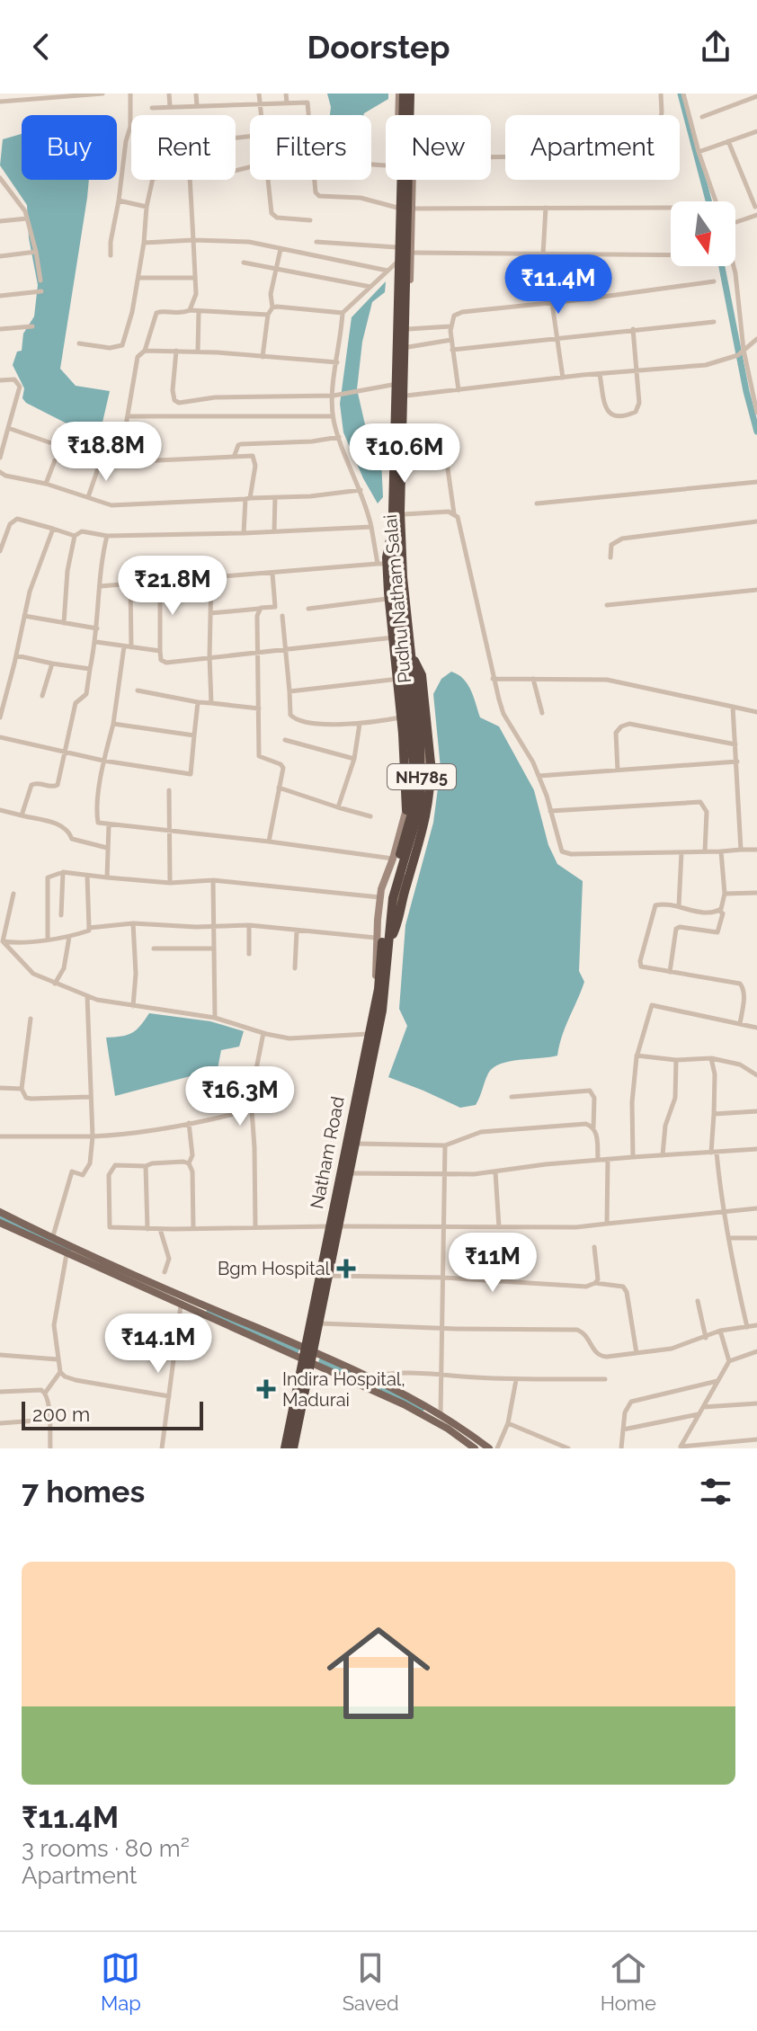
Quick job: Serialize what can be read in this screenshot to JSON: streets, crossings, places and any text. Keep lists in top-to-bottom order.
{
  "streets": {
    "highway": ["NH785"],
    "main road": ["Pudhu Natham Salai", "Natham Road"]
  },
  "crossings": [
    ["Pudhu Natham Salai", "NH785"],
    ["Pudhu Natham Salai", "Natham Road"],
    ["NH785", "Natham Road"]
  ],
  "places": {
    "health": ["Bgm Hospital", "Indira Hospital, Madurai"]
  },
  "scale_bar": "200 m",
  "north": "bottom",
  "page": {
    "header": "Doorstep",
    "chip": [
      "Buy",
      "Rent",
      "Filters",
      "New",
      "Apartment"
    ],
    "price": [
      "₹11.4M",
      "₹18.8M",
      "₹10.6M",
      "₹21.8M",
      "₹16.3M",
      "₹11M",
      "₹14.1M"
    ],
    "scale": "200 m",
    "heading": "7 homes",
    "list": [
      {
        "name": "₹11.4M",
        "note": "3 rooms · 80 m² · Apartment"
      }
    ],
    "tabs": ["Map", "Saved", "Home"]
  }
}
